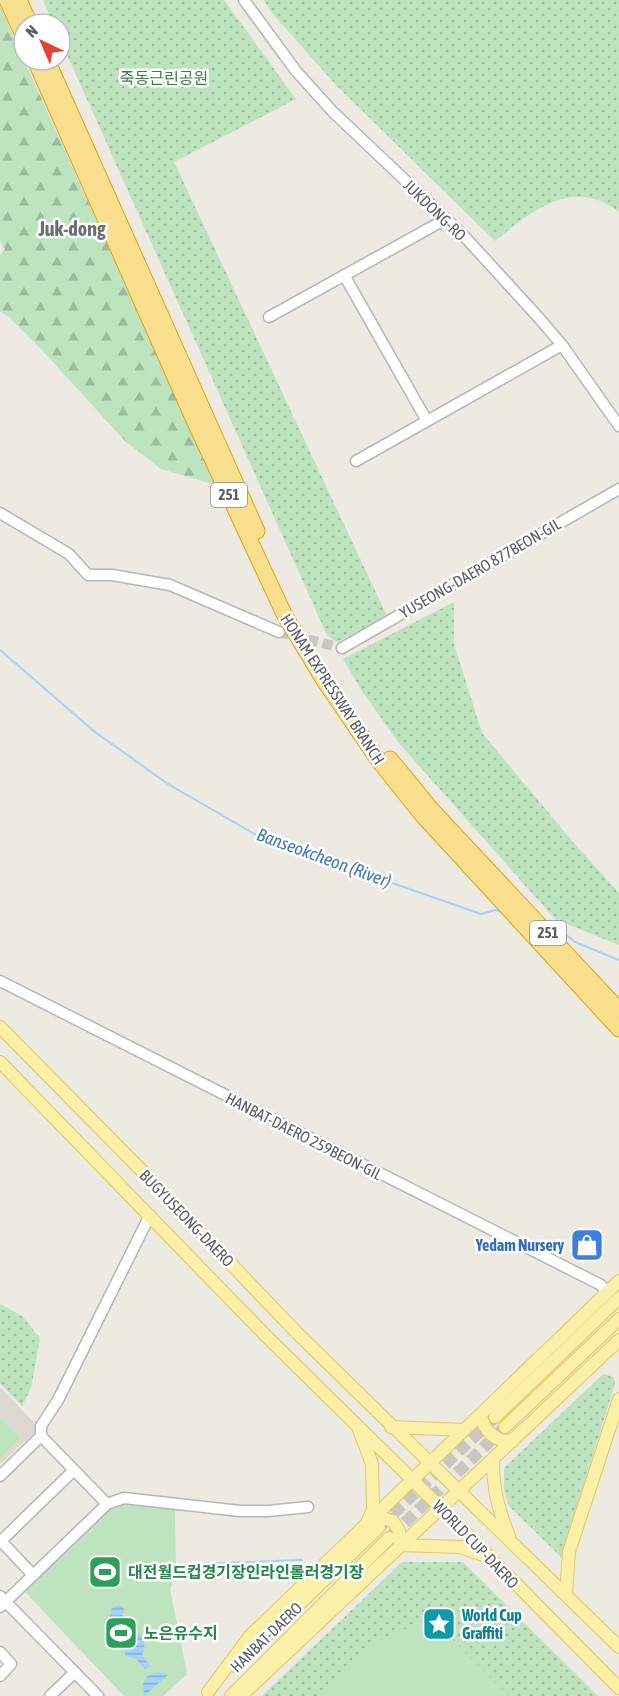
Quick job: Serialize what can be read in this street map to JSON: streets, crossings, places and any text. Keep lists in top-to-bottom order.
{
  "streets": {
    "highway": ["251", "HONAM EXPRESSWAY BRANCH"],
    "main road": ["BUGYUSEONG-DAERO", "WORLD CUP-DAERO", "HANBAT-DAERO"],
    "street": ["JUKDONG-RO", "YUSEONG-DAERO 877BEON-GIL", "HANBAT-DAERO 259BEON-GIL"]
  },
  "crossings": [
    ["HANBAT-DAERO 259BEON-GIL", "HANBAT-DAERO"],
    ["BUGYUSEONG-DAERO", "WORLD CUP-DAERO"],
    ["WORLD CUP-DAERO", "HANBAT-DAERO"]
  ],
  "districts": ["Juk-dong"],
  "water": ["Banseokcheon (River)"],
  "parks": ["죽동근린공원"],
  "places": {
    "shop": ["Yedam Nursery"],
    "sports": ["대전월드컵경기장인라인롤러경기장", "노은유수지"],
    "place": ["World Cup Graffiti"]
  },
  "north": "top left"
}
